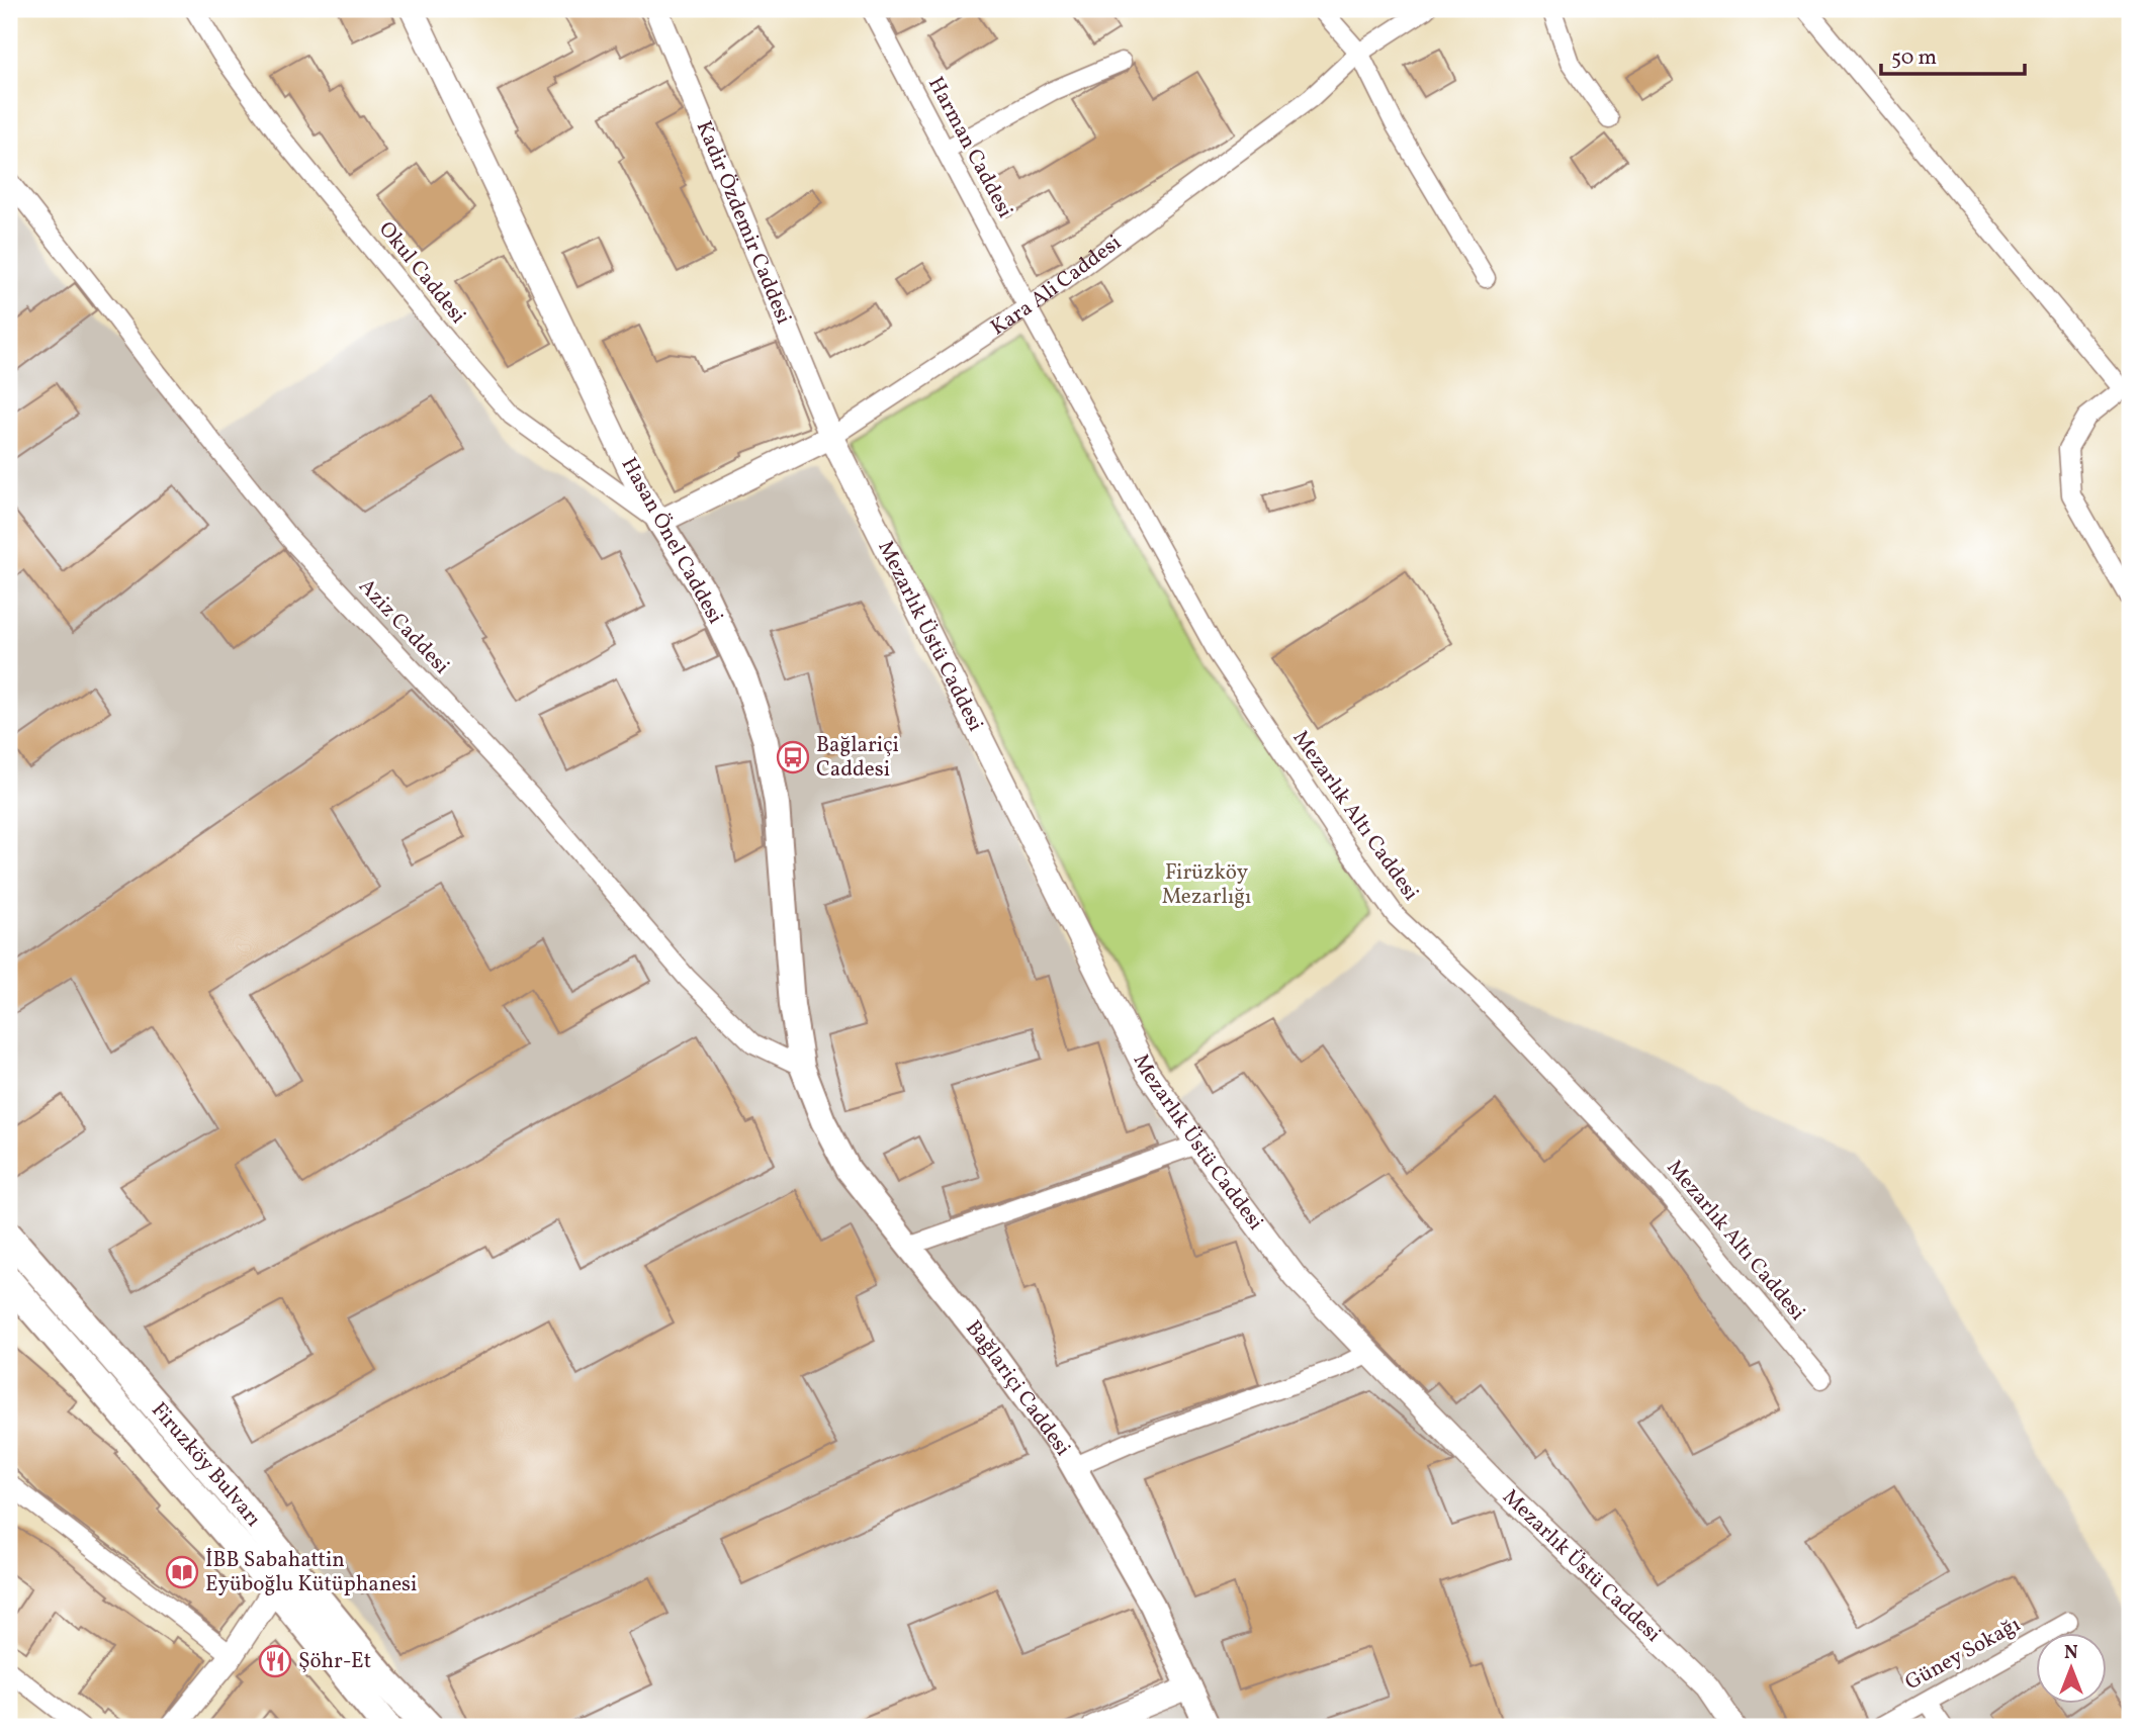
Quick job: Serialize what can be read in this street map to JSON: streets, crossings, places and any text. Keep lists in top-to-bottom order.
{
  "streets": {
    "main road": ["Hasan Önel Caddesi", "Bağlariçi Caddesi", "Firuzköy Bulvarı"],
    "street": [
      "Harman Caddesi",
      "Kadir Özdemir Caddesi",
      "Okul Caddesi",
      "Kara Ali Caddesi",
      "Aziz Caddesi",
      "Mezarlık Üstü Caddesi",
      "Mezarlık Altı Caddesi",
      "Güney Sokağı"
    ]
  },
  "crossings": [
    ["Harman Caddesi", "Kara Ali Caddesi"],
    ["Harman Caddesi", "Mezarlık Altı Caddesi"],
    ["Kadir Özdemir Caddesi", "Kara Ali Caddesi"],
    ["Kadir Özdemir Caddesi", "Mezarlık Üstü Caddesi"],
    ["Okul Caddesi", "Kara Ali Caddesi"],
    ["Okul Caddesi", "Hasan Önel Caddesi"],
    ["Kara Ali Caddesi", "Hasan Önel Caddesi"],
    ["Kara Ali Caddesi", "Mezarlık Üstü Caddesi"],
    ["Kara Ali Caddesi", "Mezarlık Altı Caddesi"],
    ["Hasan Önel Caddesi", "Aziz Caddesi"],
    ["Hasan Önel Caddesi", "Bağlariçi Caddesi"],
    ["Aziz Caddesi", "Bağlariçi Caddesi"]
  ],
  "parks": ["Firüzköy Mezarlığı"],
  "places": {
    "bus stop": ["Bağlariçi Caddesi"],
    "library": ["İBB Sabahattin Eyüboğlu Kütüphanesi"],
    "restaurant": ["Şöhr-Et"]
  },
  "scale_bar": "50 m",
  "north": "top"
}
